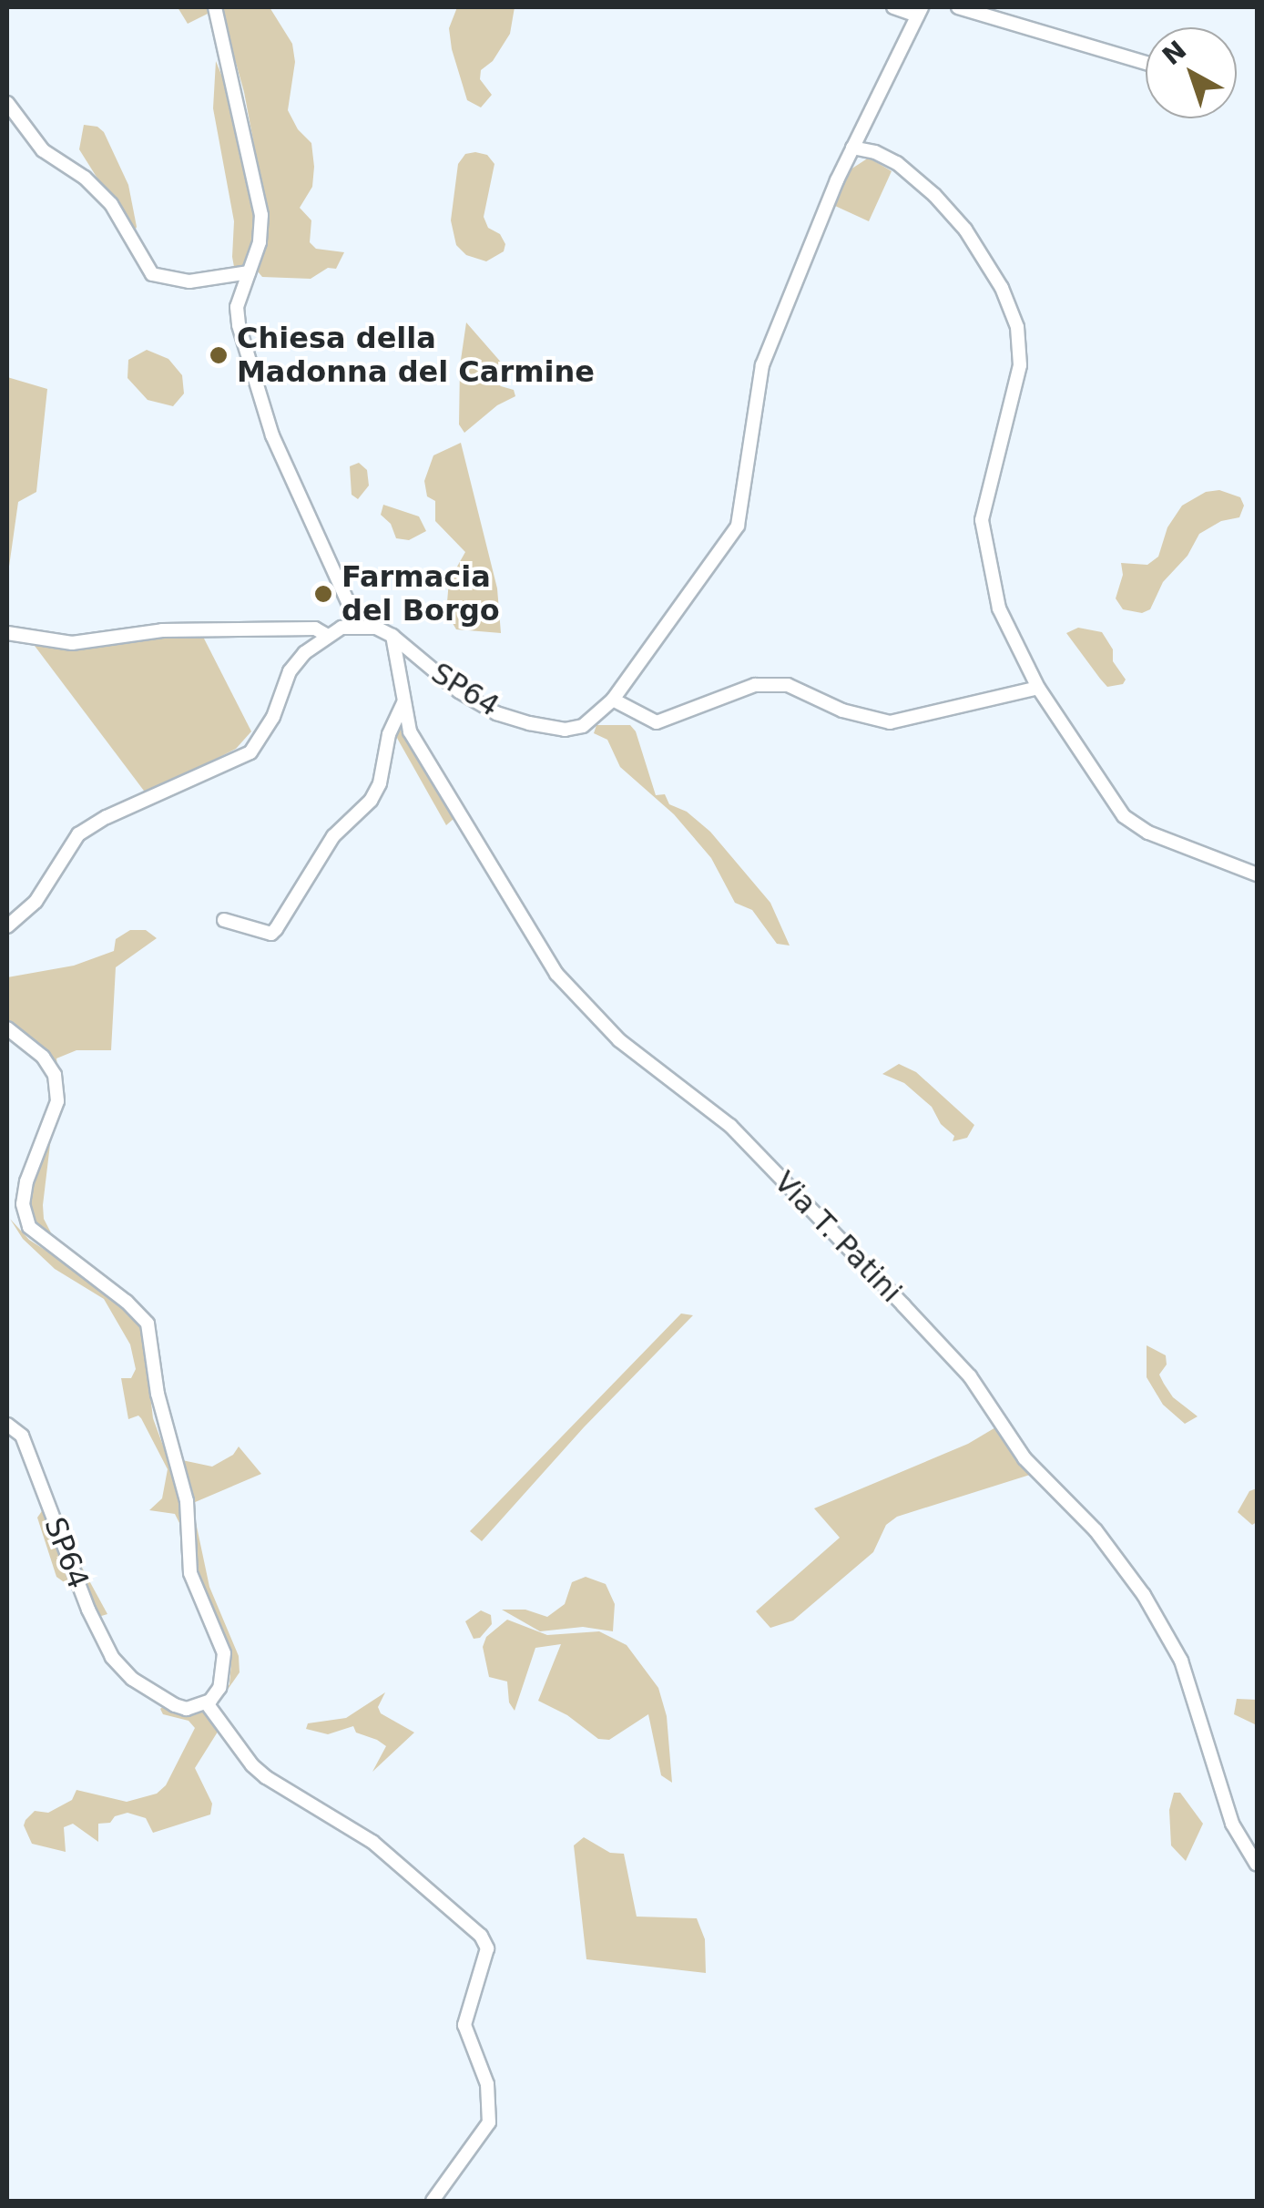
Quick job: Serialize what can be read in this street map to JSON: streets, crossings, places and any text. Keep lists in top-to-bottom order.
{
  "streets": {
    "street": ["SP64", "Via T. Patini"]
  },
  "crossings": [
    ["SP64", "Via T. Patini"]
  ],
  "places": ["Chiesa della Madonna del Carmine", "Farmacia del Borgo"],
  "north": "top left"
}
